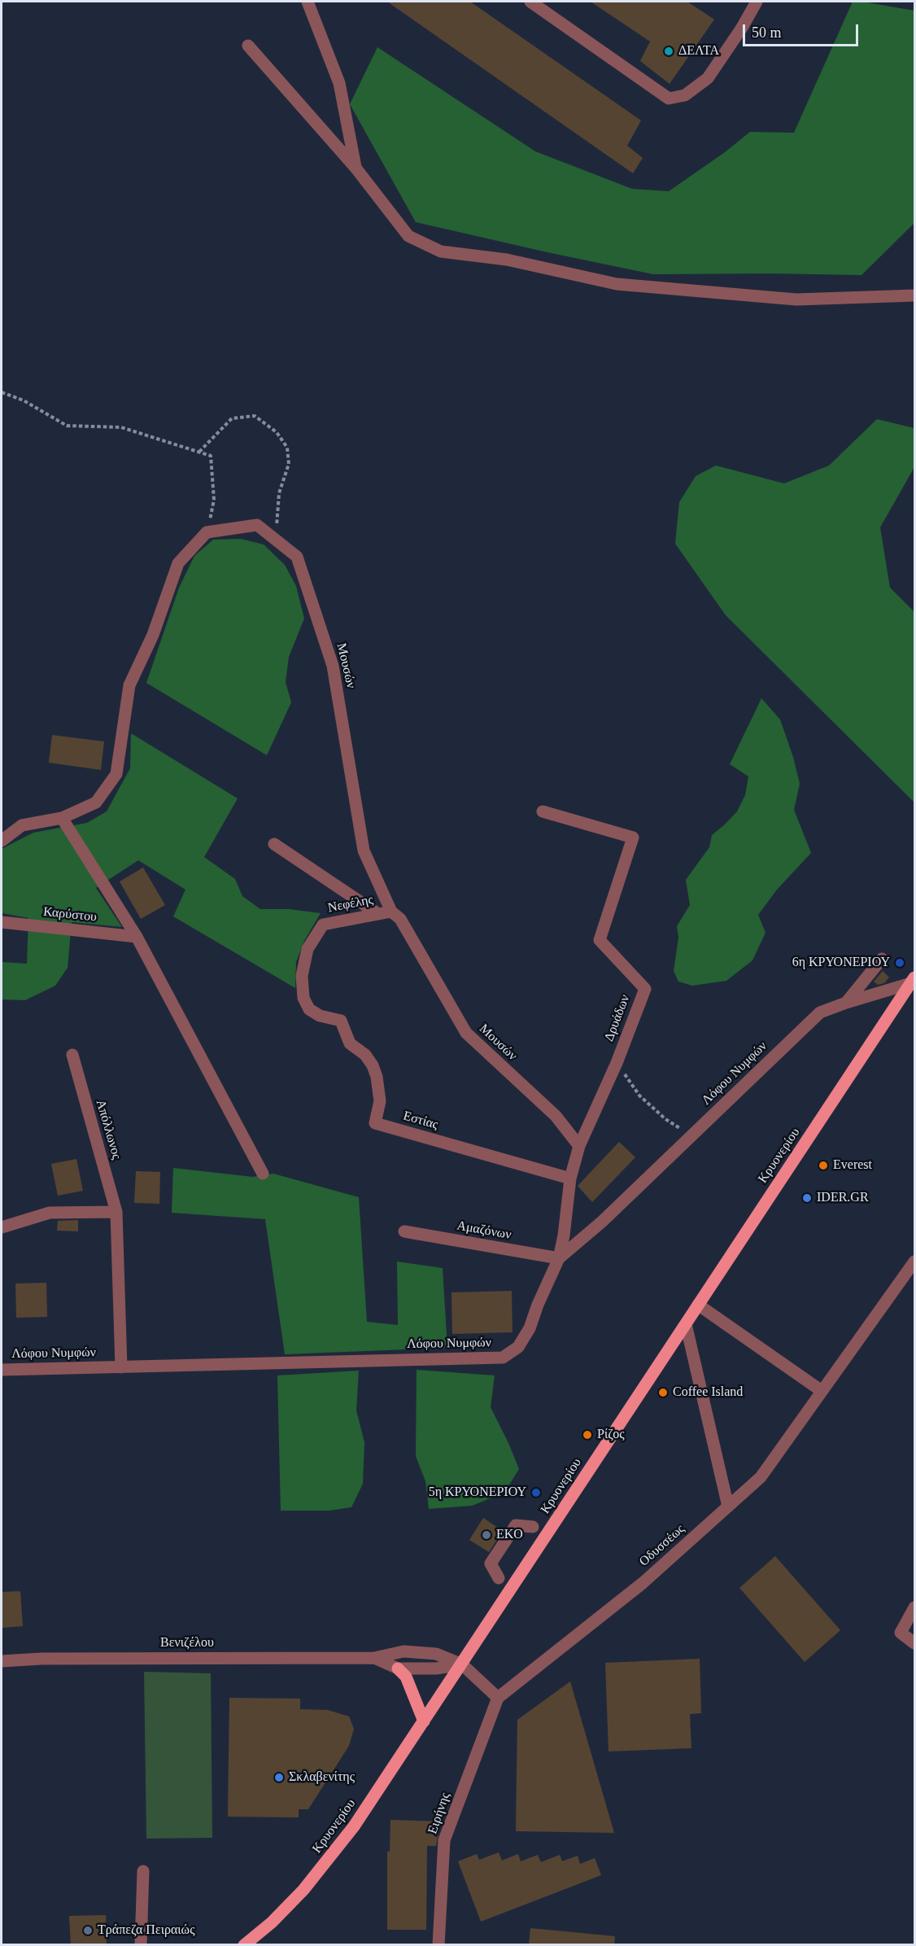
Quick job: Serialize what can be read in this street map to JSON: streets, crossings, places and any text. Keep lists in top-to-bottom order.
{
  "streets": {
    "main road": ["Κρυονερίου"],
    "street": [
      "Μουσών",
      "Νεφέλης",
      "Καρύστου",
      "Δρυάδων",
      "Λόφου Νυμφών",
      "Εστίας",
      "Απόλλωνος",
      "Αμαζόνων",
      "Οδυσσέως",
      "Βενιζέλου",
      "Ειρήνης"
    ]
  },
  "crossings": [
    ["Μουσών", "Νεφέλης"],
    ["Μουσών", "Δρυάδων"],
    ["Νεφέλης", "Εστίας"],
    ["Δρυάδων", "Λόφου Νυμφών"],
    ["Δρυάδων", "Εστίας"],
    ["Δρυάδων", "Αμαζόνων"],
    ["Λόφου Νυμφών", "Απόλλωνος"],
    ["Λόφου Νυμφών", "Κρυονερίου"],
    ["Λόφου Νυμφών", "Αμαζόνων"],
    ["Κρυονερίου", "Βενιζέλου"],
    ["Οδυσσέως", "Ειρήνης"]
  ],
  "places": [
    "ΔΕΛΤΑ",
    "6η ΚΡΥΟΝΕΡΙΟΥ",
    "Everest",
    "IDER.GR",
    "Coffee Island",
    "Ρίζος",
    "5η ΚΡΥΟΝΕΡΙΟΥ",
    "EKO",
    "Σκλαβενίτης",
    "Τράπεζα Πειραιώς"
  ],
  "scale_bar": "50 m"
}
